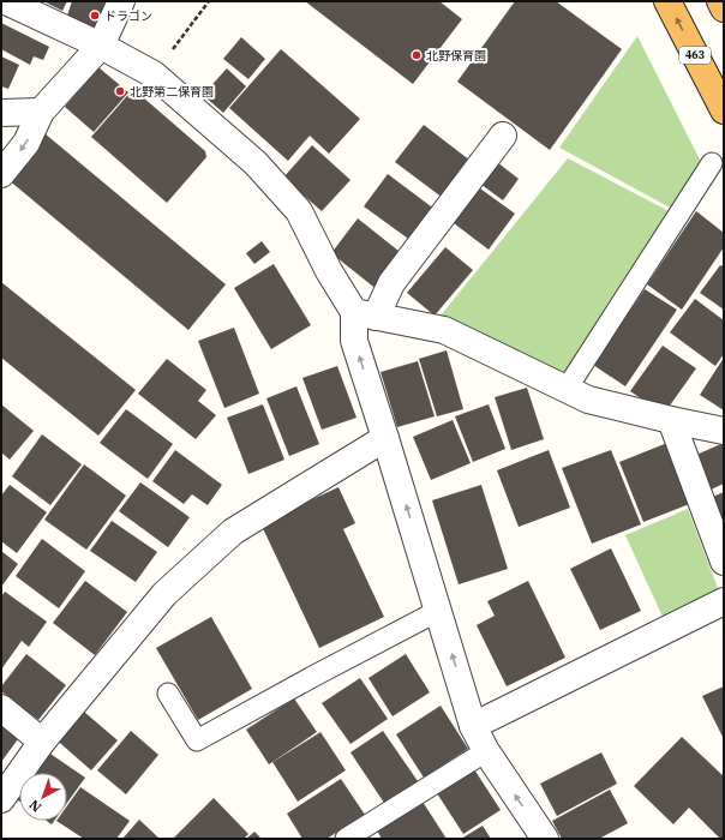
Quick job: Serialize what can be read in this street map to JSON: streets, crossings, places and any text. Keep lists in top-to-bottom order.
{
  "streets": {
    "highway": ["463"]
  },
  "places": ["ドラゴン", "北野保育園", "北野第二保育園"],
  "north": "bottom left"
}
